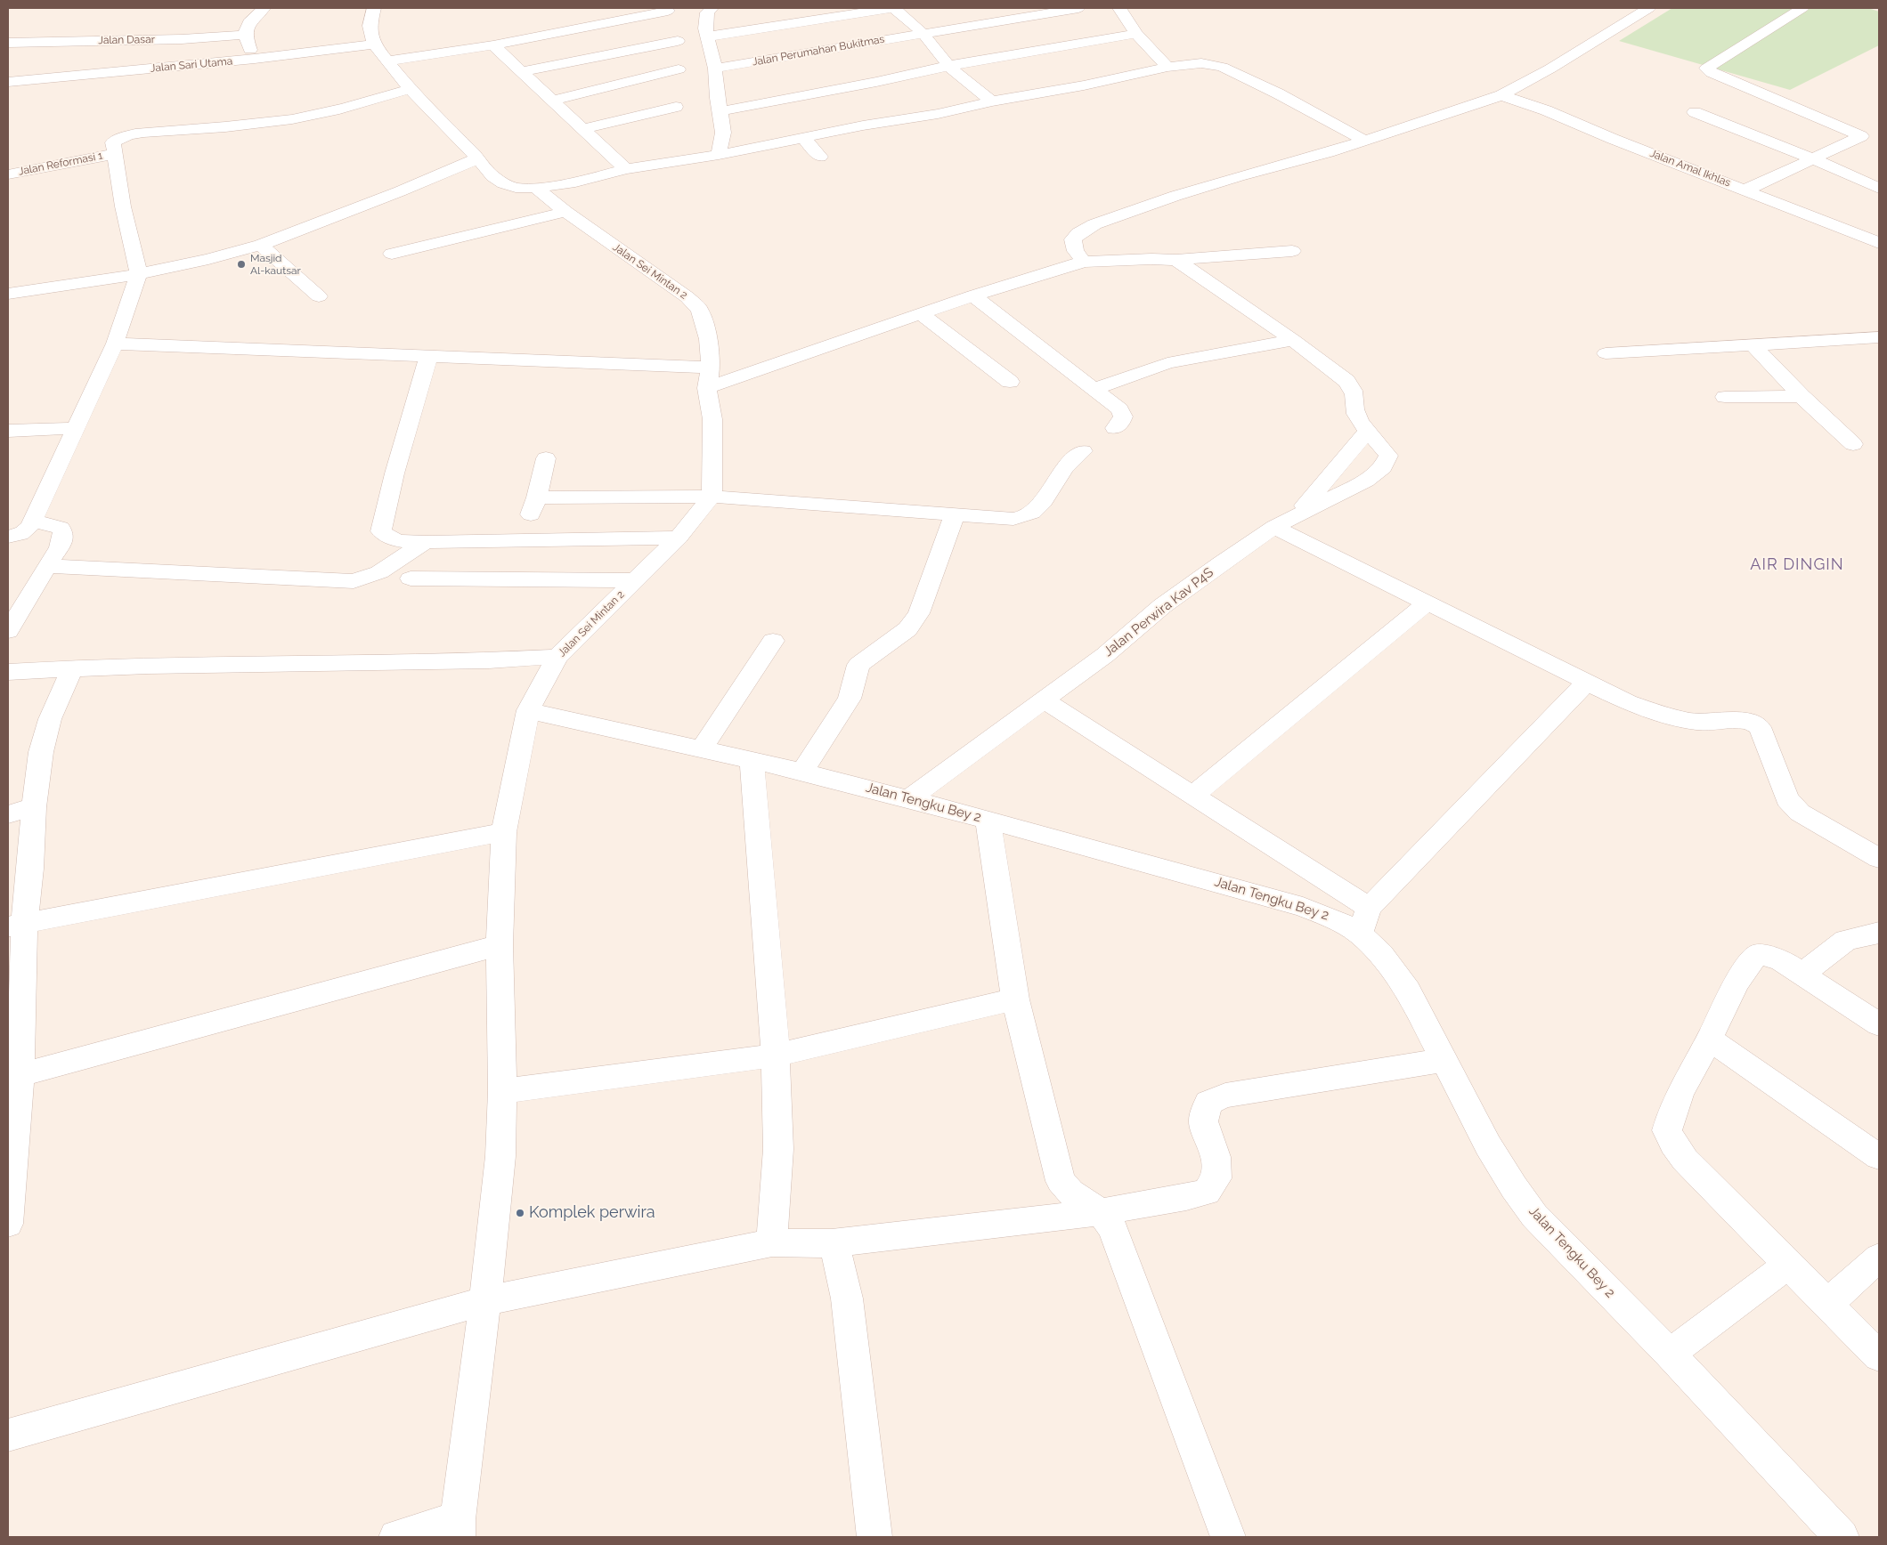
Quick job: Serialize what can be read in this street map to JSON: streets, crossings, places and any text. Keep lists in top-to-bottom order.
{
  "streets": {
    "street": [
      "Jalan Dasar",
      "Jalan Perumahan Bukitmas",
      "Jalan Sari Utama",
      "Jalan Reformasi 1",
      "Jalan Amal Ikhlas",
      "Jalan Sei Mintan 2",
      "Jalan Perwira Kav P4S",
      "Jalan Tengku Bey 2"
    ]
  },
  "crossings": [
    ["Jalan Sei Mintan 2", "Jalan Tengku Bey 2"],
    ["Jalan Perwira Kav P4S", "Jalan Tengku Bey 2"]
  ],
  "districts": ["AIR DINGIN"],
  "places": ["Masjid Al-kautsar", "Komplek perwira"]
}
